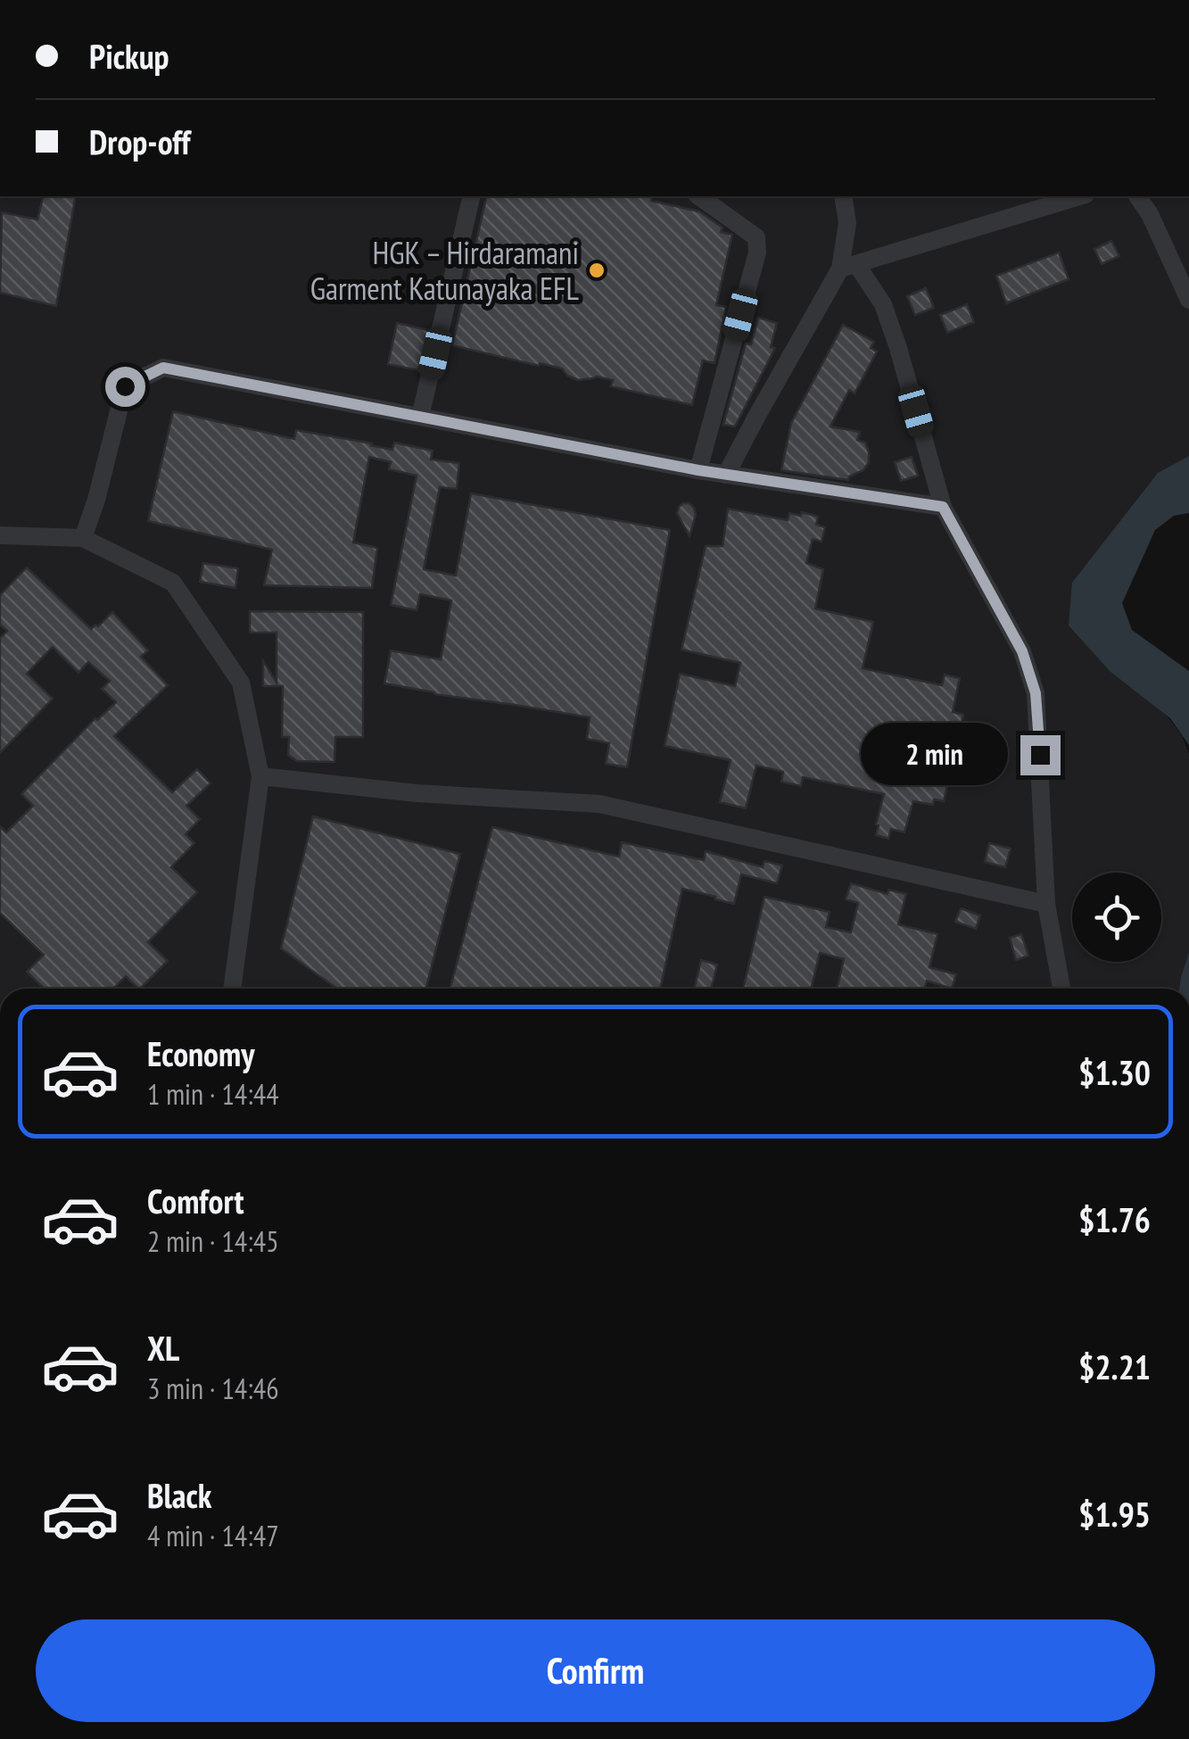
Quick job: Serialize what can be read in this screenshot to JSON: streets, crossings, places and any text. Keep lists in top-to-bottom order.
{
  "places": ["HGK – Hirdaramani Garment Katunayaka EFL"],
  "page": {
    "banner": ["Pickup", "Drop-off"],
    "bubble": "2 min",
    "list": [
      {
        "name": "Economy",
        "note": "1 min · 14:44",
        "value": "$1.30"
      },
      {
        "name": "Comfort",
        "note": "2 min · 14:45",
        "value": "$1.76"
      },
      {
        "name": "XL",
        "note": "3 min · 14:46",
        "value": "$2.21"
      },
      {
        "name": "Black",
        "note": "4 min · 14:47",
        "value": "$1.95"
      }
    ],
    "buttons": "Confirm"
  }
}
